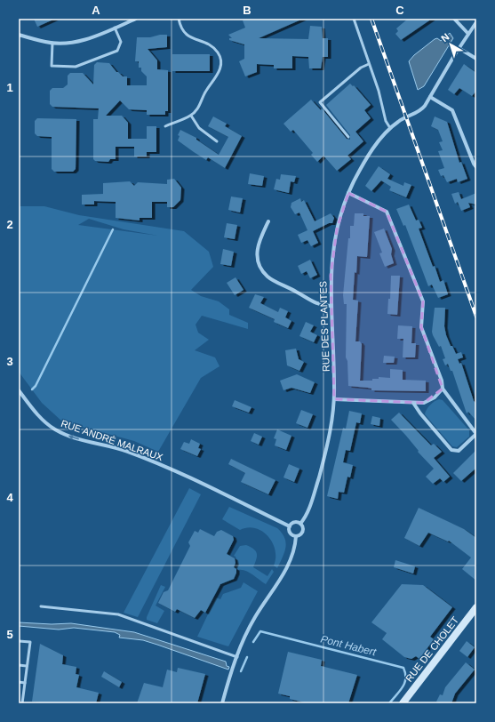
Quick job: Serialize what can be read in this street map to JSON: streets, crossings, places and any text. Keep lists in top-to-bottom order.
{
  "streets": {
    "main road": ["RUE DE CHOLET"],
    "street": ["RUE DES PLANTES", "RUE ANDRÉ MALRAUX"]
  },
  "crossings": [
    ["RUE DES PLANTES", "RUE ANDRÉ MALRAUX"]
  ],
  "one_way": ["RUE ANDRÉ MALRAUX"],
  "water": ["Pont Habert"],
  "north": "top left",
  "grid": {
    "columns": ["A", "B", "C"],
    "rows": [
      "1",
      "2",
      "3",
      "4",
      "5"
    ]
  }
}
